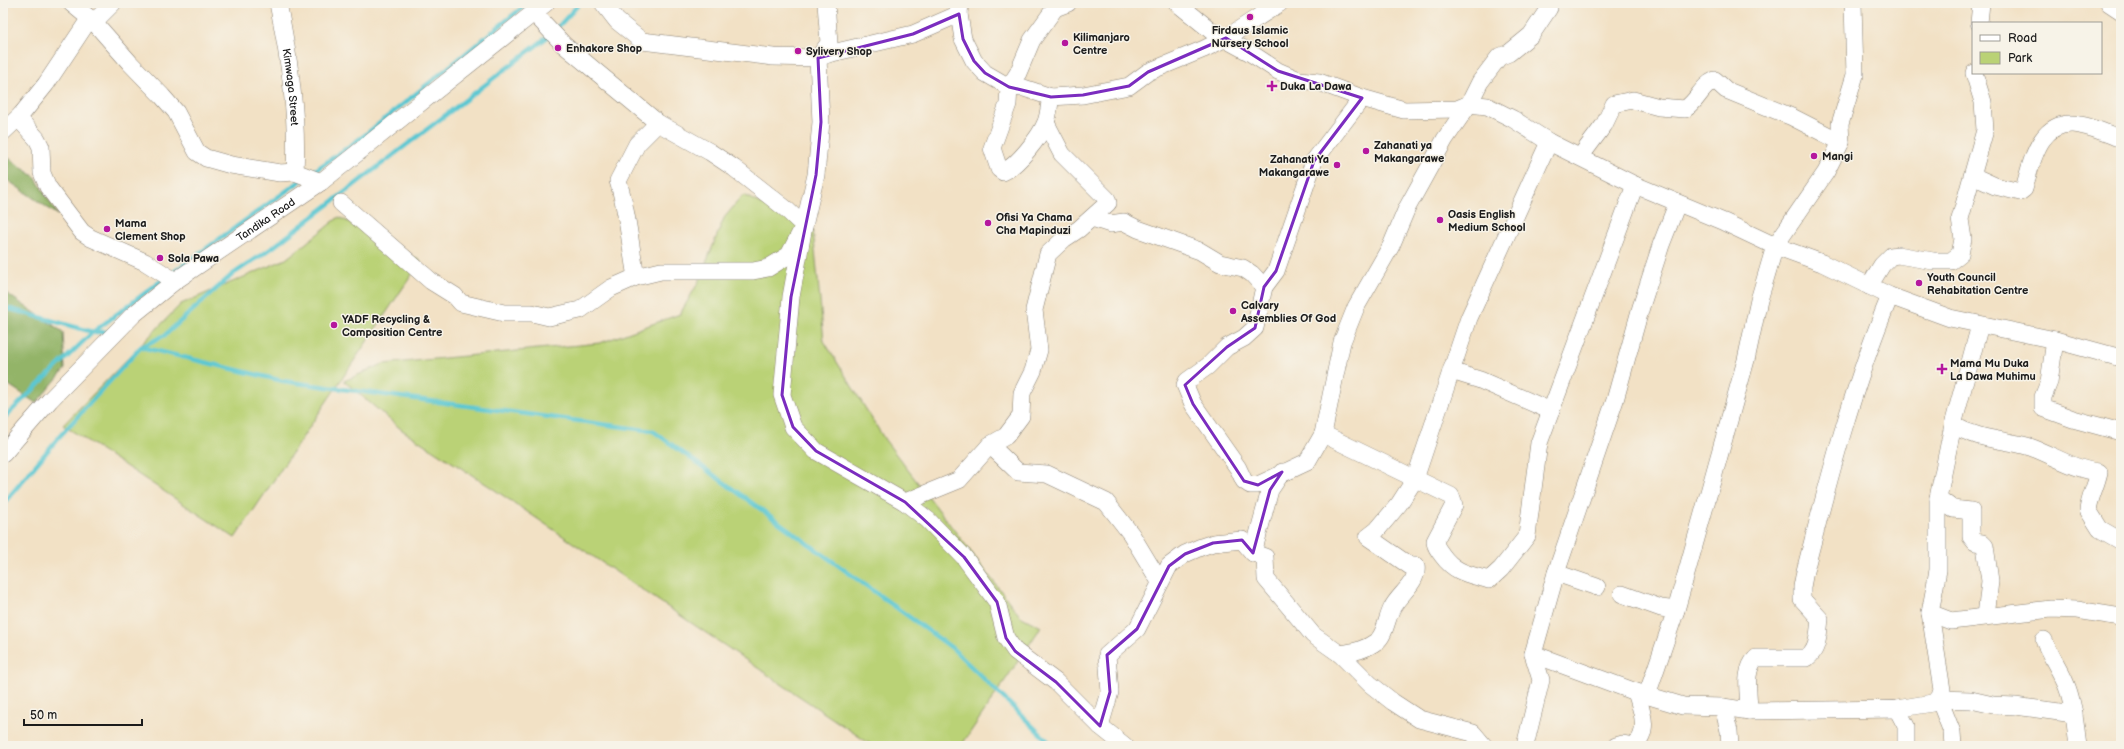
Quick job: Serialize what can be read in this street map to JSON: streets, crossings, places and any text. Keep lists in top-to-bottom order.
{
  "streets": {
    "street": ["Kimwaga Street", "Tandika Road"]
  },
  "places": {
    "other": [
      "Firdaus Islamic Nursery School",
      "Kilimanjaro Centre",
      "Enhakore Shop",
      "Sylivery Shop",
      "Zahanati ya Makangarawe",
      "Mangi",
      "Zahanati Ya Makangarawe",
      "Oasis English Medium School",
      "Ofisi Ya Chama Cha Mapinduzi",
      "Mama Clement Shop",
      "Sola Pawa",
      "Youth Council Rehabitation Centre",
      "Calvary Assemblies Of God",
      "YADF Recycling & Composition Centre"
    ],
    "health": ["Duka La Dawa", "Mama Mu Duka La Dawa Muhimu"]
  },
  "legend": ["Road", "Park"],
  "scale_bar": "50 m"
}
